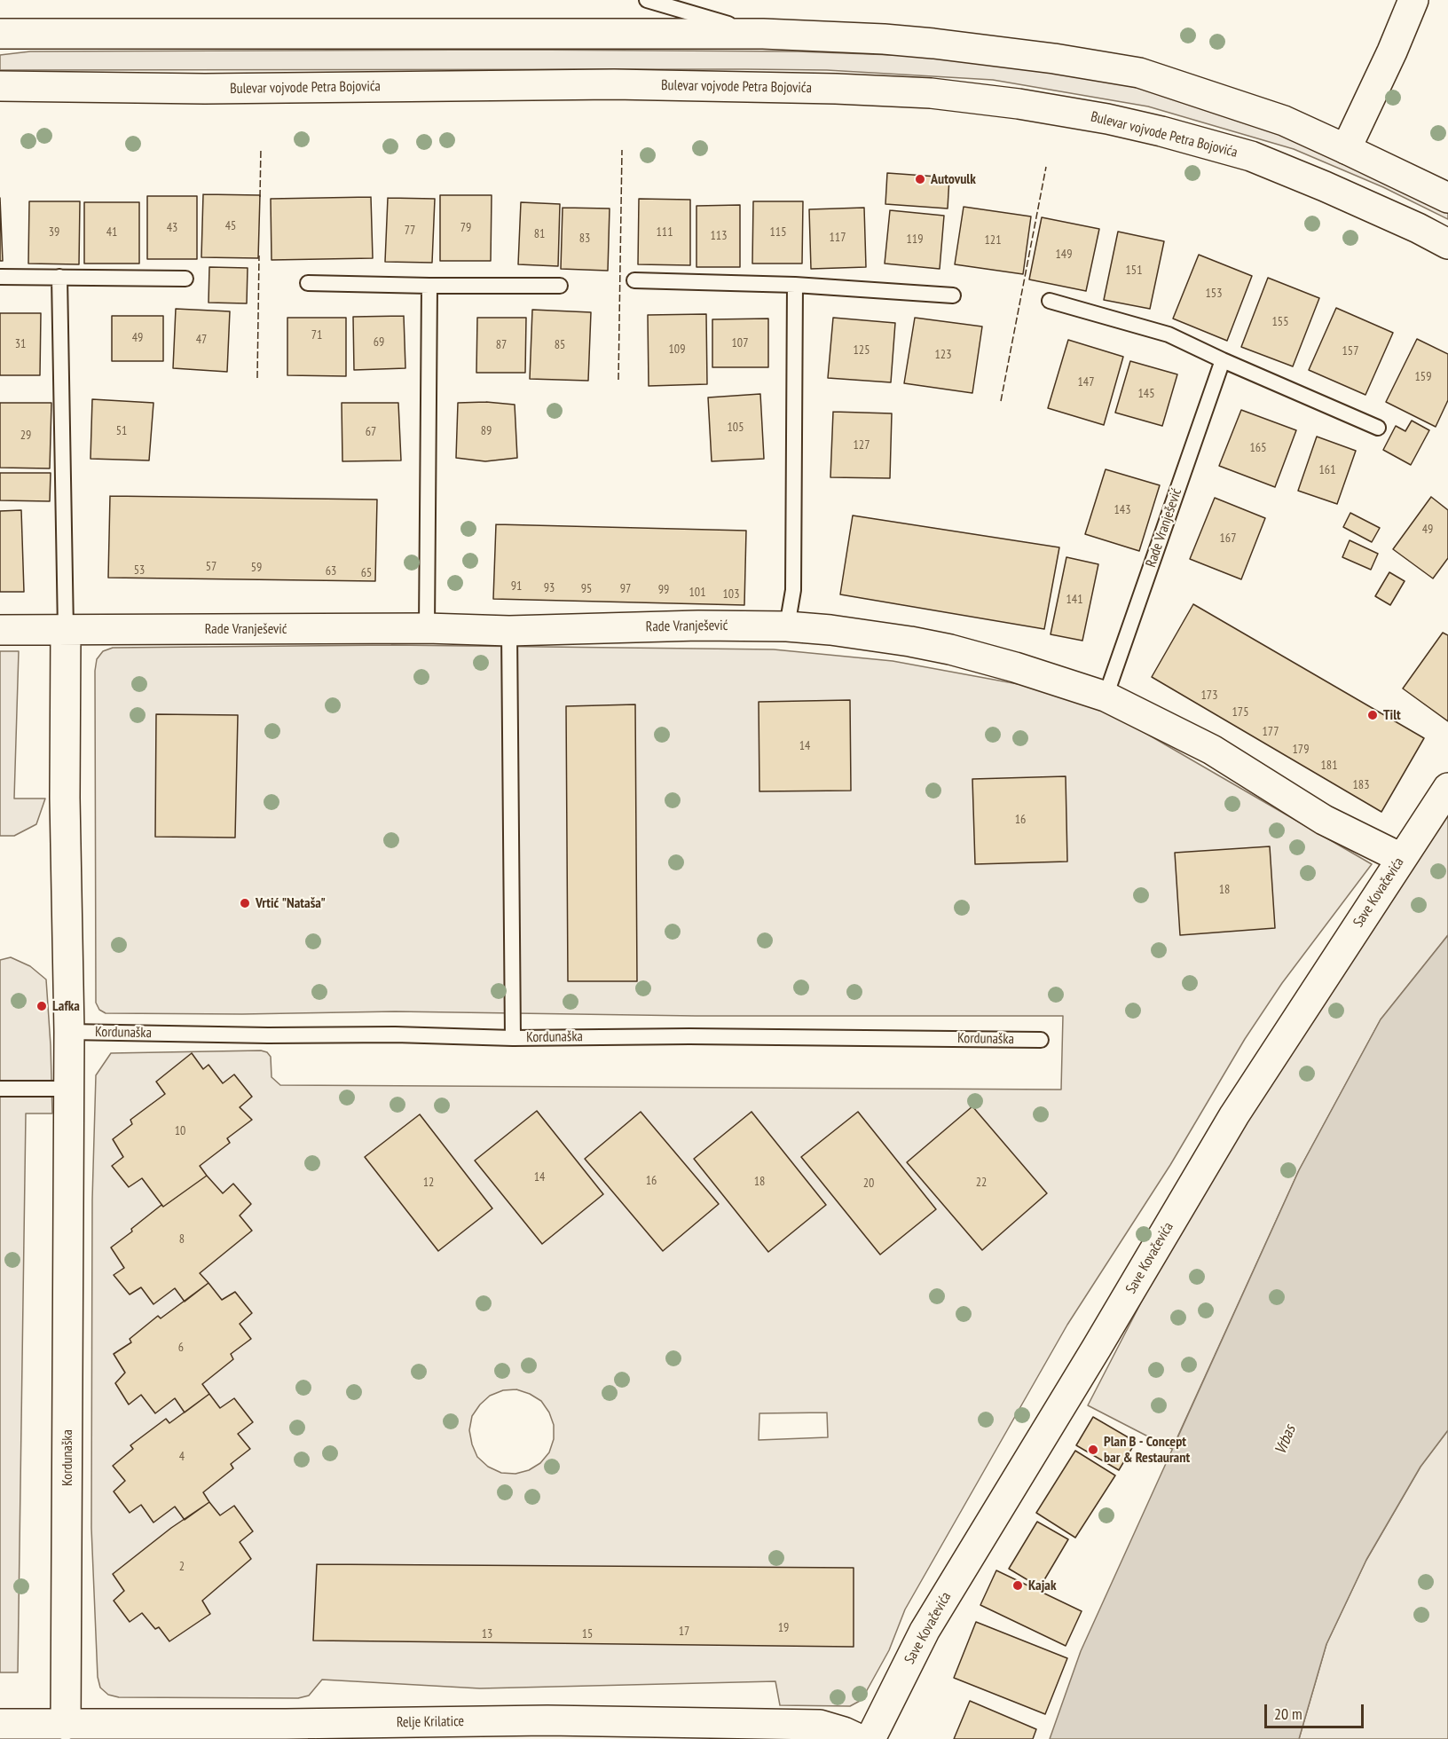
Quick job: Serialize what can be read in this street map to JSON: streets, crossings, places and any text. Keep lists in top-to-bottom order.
{
  "streets": {
    "street": [
      "Bulevar vojvode Petra Bojovića",
      "Rade Vranješević",
      "Save Kovačevića",
      "Kordunaška",
      "Relje Krilatice"
    ]
  },
  "crossings": [
    ["Rade Vranješević", "Save Kovačevića"],
    ["Rade Vranješević", "Kordunaška"],
    ["Kordunaška", "Relje Krilatice"]
  ],
  "water": ["Vrbas"],
  "places": [
    "Autovulk",
    "Tilt",
    "Vrtić \"Nataša\"",
    "Lafka",
    "Plan B - Concept bar & Restaurant",
    "Kajak"
  ],
  "house_numbers": [
    "45",
    "43",
    "79",
    "77",
    "39",
    "41",
    "111",
    "115",
    "81",
    "113",
    "117",
    "83",
    "119",
    "121",
    "149",
    "151",
    "153",
    "155",
    "71",
    "49",
    "47",
    "69",
    "107",
    "31",
    "87",
    "85",
    "109",
    "125",
    "157",
    "123",
    "159",
    "147",
    "145",
    "105",
    "51",
    "89",
    "67",
    "29",
    "127",
    "165",
    "161",
    "143",
    "49",
    "167",
    "57",
    "59",
    "53",
    "63",
    "65",
    "91",
    "93",
    "95",
    "97",
    "99",
    "101",
    "103",
    "141",
    "173",
    "175",
    "177",
    "14",
    "179",
    "181",
    "183",
    "16",
    "18",
    "10",
    "14",
    "16",
    "18",
    "12",
    "22",
    "20",
    "8",
    "6",
    "4",
    "2",
    "19",
    "17",
    "13",
    "15"
  ],
  "scale_bar": "20 m"
}
